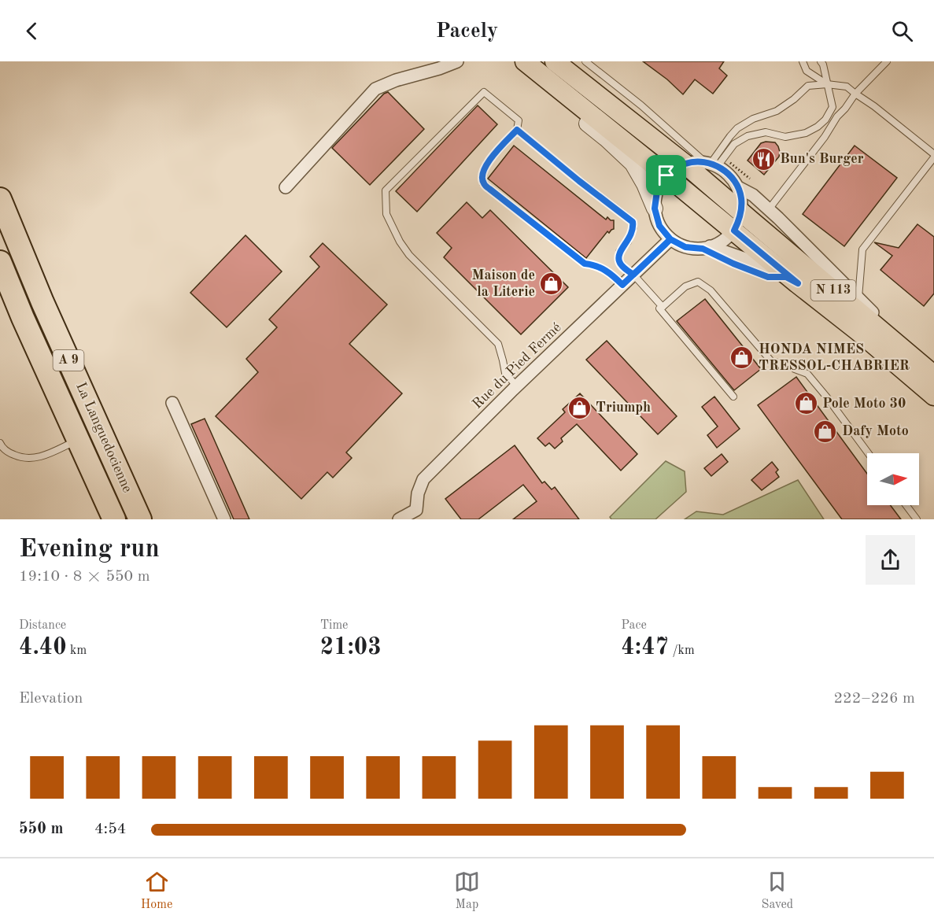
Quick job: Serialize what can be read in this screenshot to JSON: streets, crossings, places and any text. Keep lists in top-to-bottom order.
{
  "streets": {
    "highway": ["A 9", "La Languedocienne"],
    "main road": ["N 113"],
    "street": ["Rue du Pied Fermé"]
  },
  "places": {
    "restaurant": ["Bun's Burger"],
    "shop": [
      "Maison de la Literie",
      "HONDA NIMES TRESSOL-CHABRIER",
      "Pole Moto 30",
      "Triumph",
      "Dafy Moto"
    ]
  },
  "north": "right",
  "page": {
    "header": "Pacely",
    "heading": ["Evening run", "19:10 · 8 × 550 m"],
    "stats": [
      ["Distance", "4.40 km"],
      ["Time", "21:03"],
      ["Pace", "4:47 /km"]
    ],
    "chart": ["Elevation", "222–226 m"],
    "list": [
      {
        "name": "550 m",
        "note": "4:54"
      }
    ],
    "tabs": ["Home", "Map", "Saved"]
  }
}
